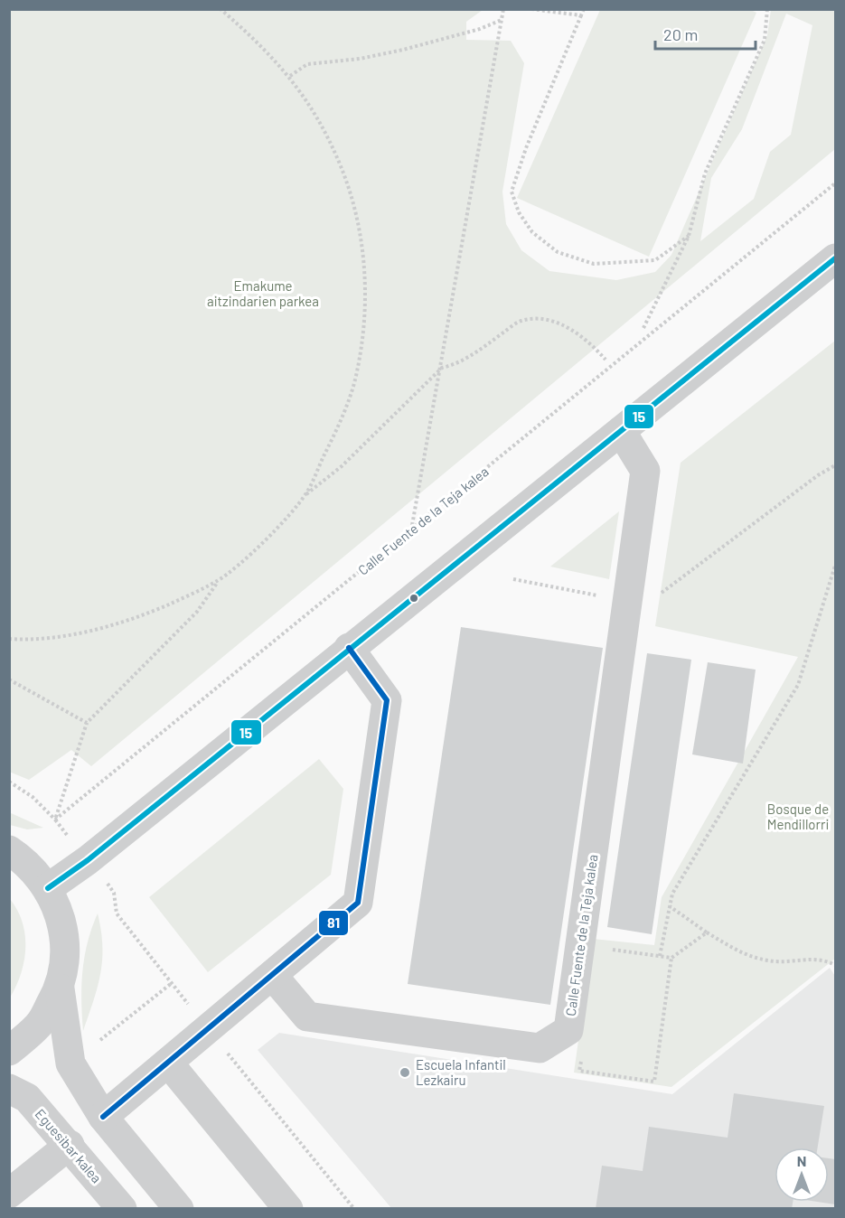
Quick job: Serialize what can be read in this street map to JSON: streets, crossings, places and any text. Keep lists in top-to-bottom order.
{
  "streets": {
    "street": ["Calle Fuente de la Teja kalea", "Eguesibar kalea"]
  },
  "parks": ["Emakume aitzindarien parkea", "Bosque de Mendillorri"],
  "places": ["Escuela Infantil Lezkairu"],
  "lines": ["transit line 15", "transit line 81"],
  "scale_bar": "20 m",
  "north": "top"
}
